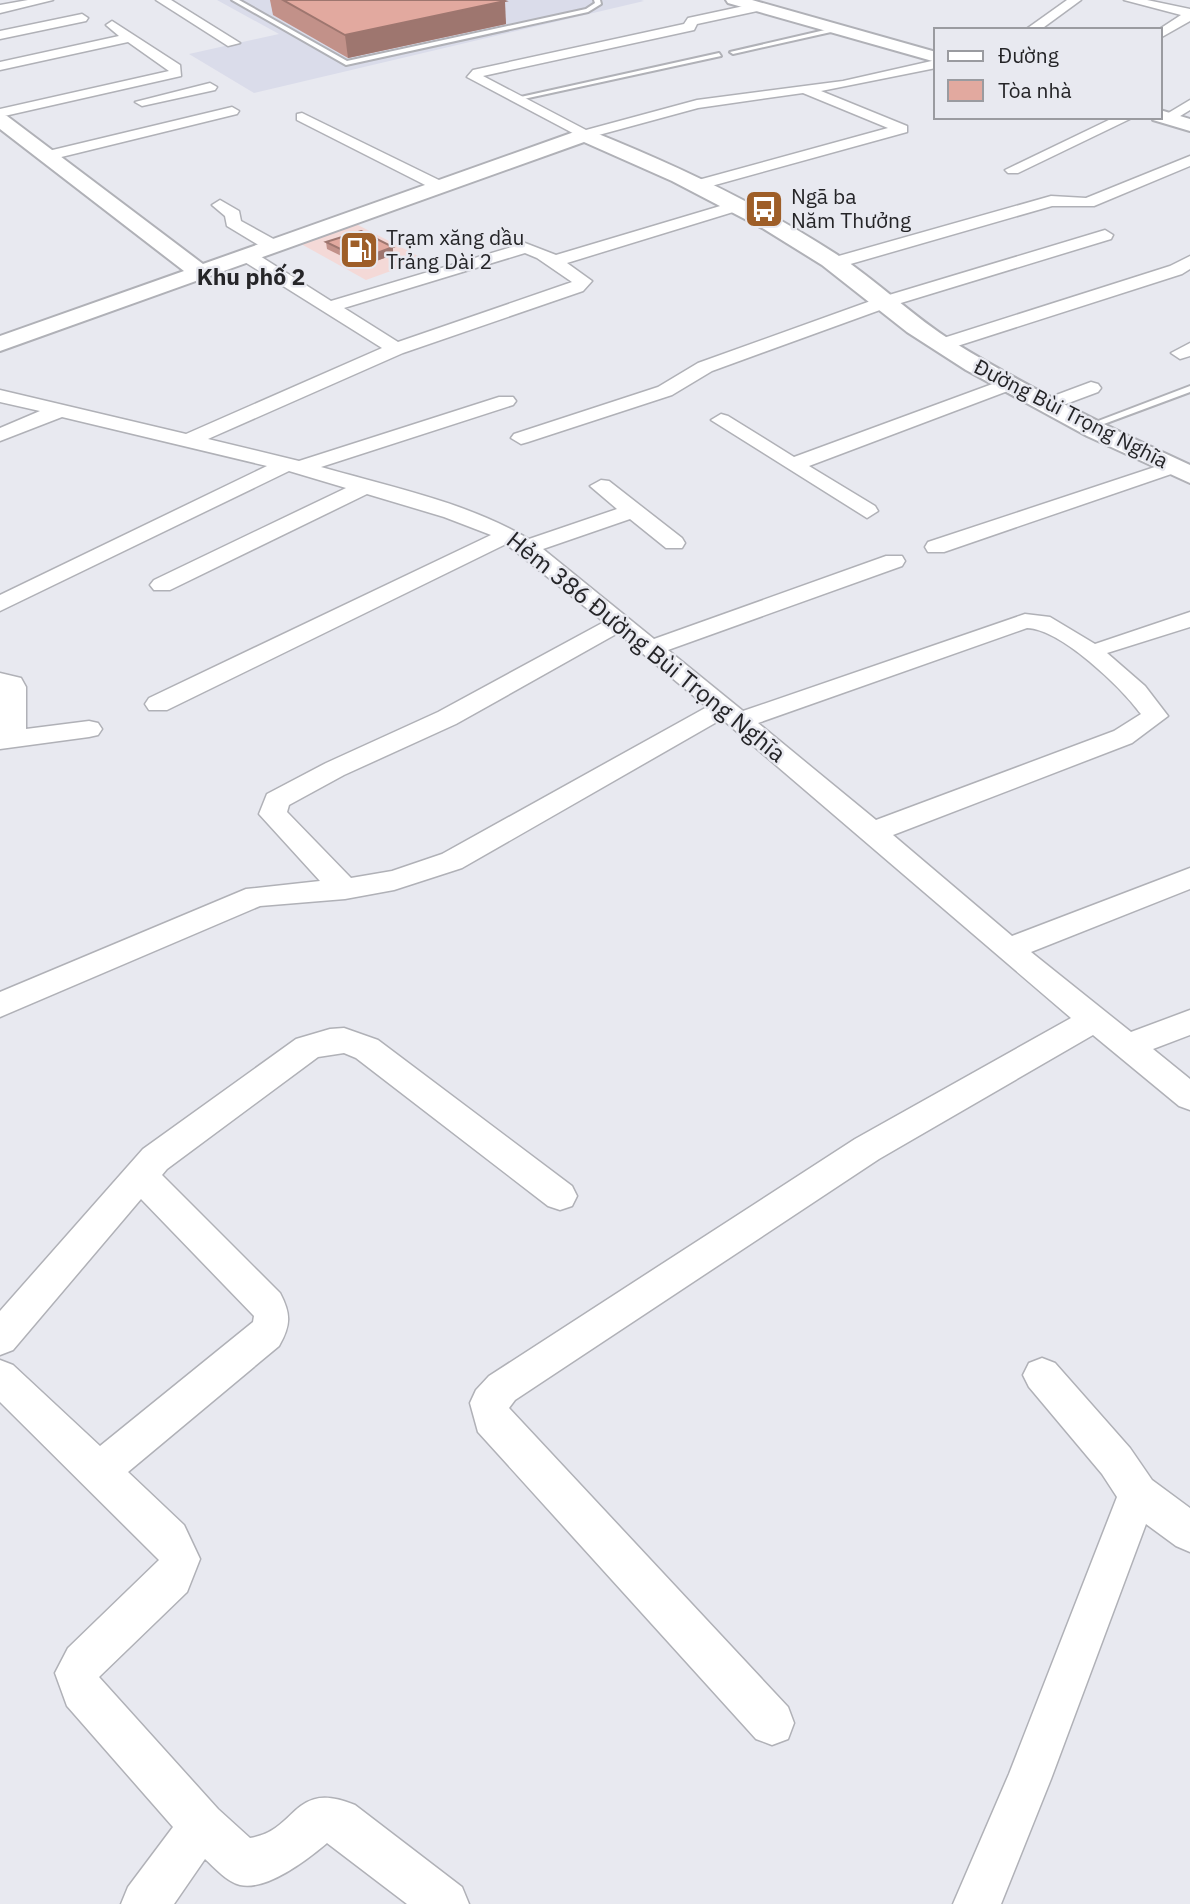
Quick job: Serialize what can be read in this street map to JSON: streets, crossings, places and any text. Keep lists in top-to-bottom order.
{
  "streets": {
    "street": ["Đường Bùi Trọng Nghĩa", "Hẻm 386 Đường Bùi Trọng Nghĩa"]
  },
  "districts": ["Khu phố 2"],
  "places": {
    "bus stop": ["Ngã ba Năm Thưởng"],
    "fuel station": ["Trạm xăng dầu Trảng Dài 2"]
  },
  "legend": ["Đường", "Tòa nhà"]
}
